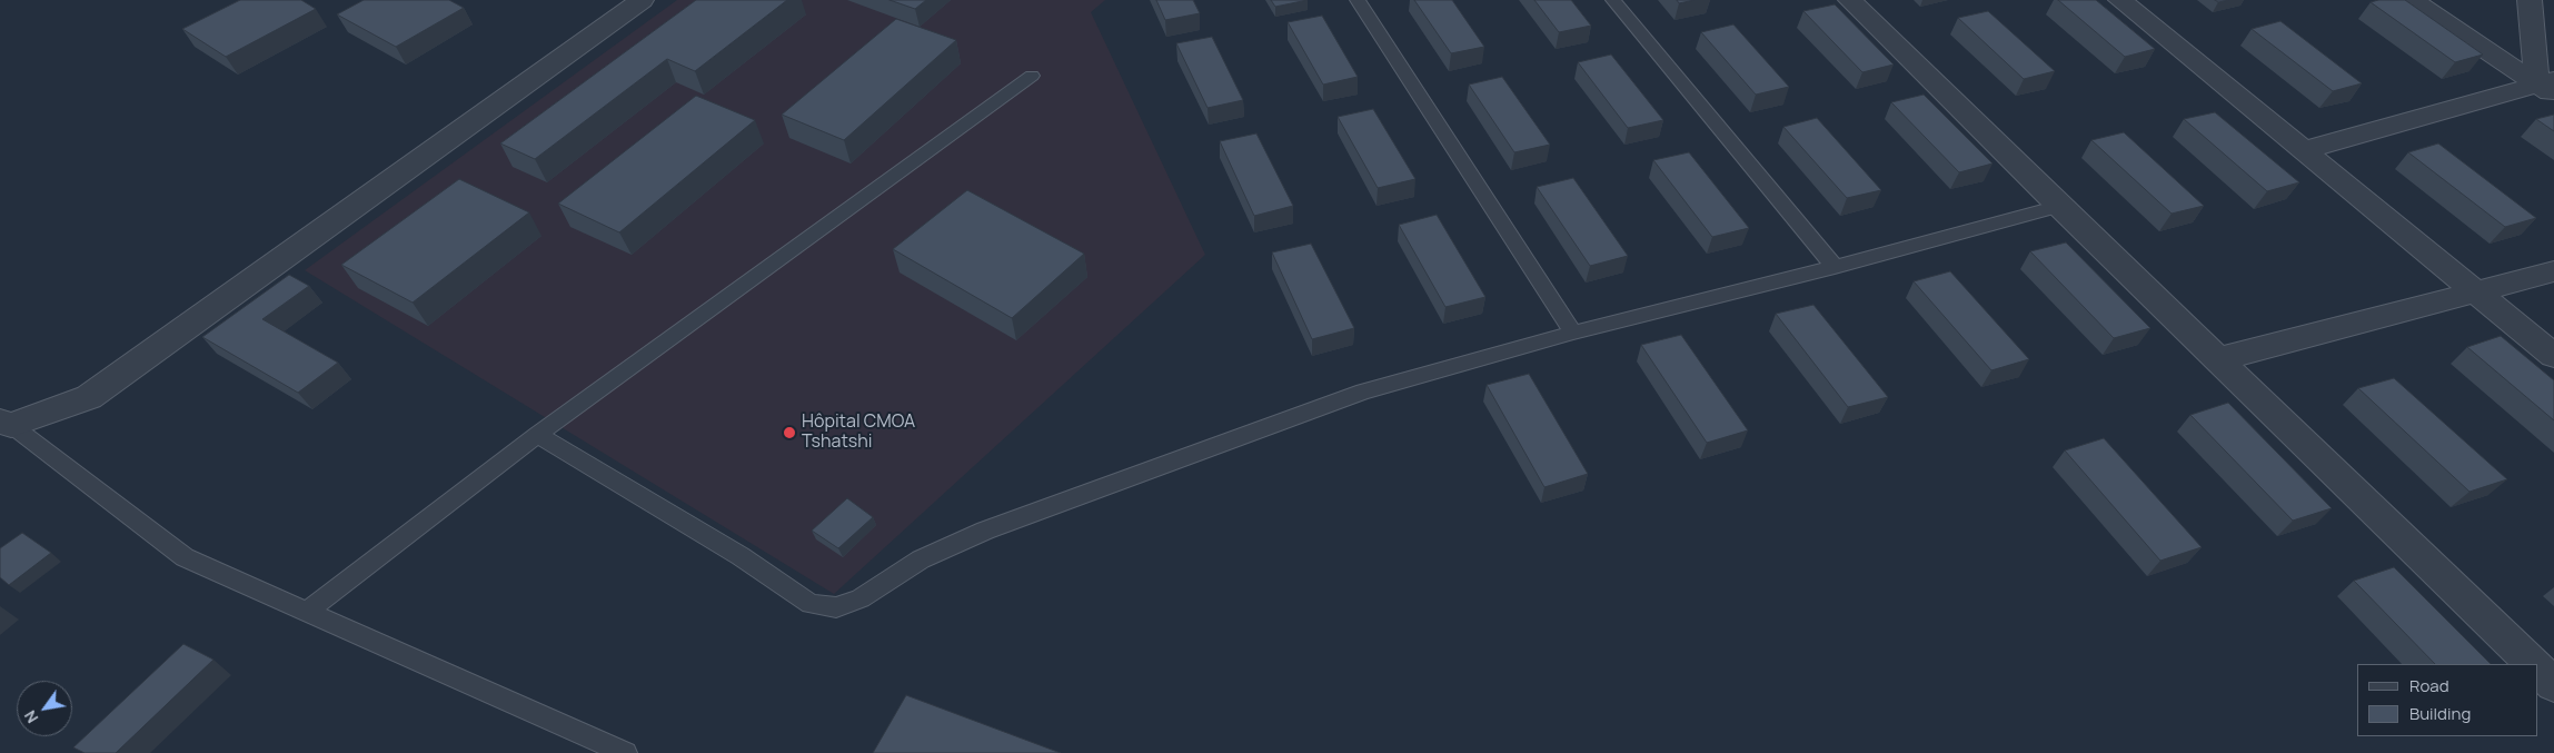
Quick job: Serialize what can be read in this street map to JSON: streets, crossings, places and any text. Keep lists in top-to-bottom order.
{
  "places": ["Hôpital CMOA Tshatshi"],
  "legend": ["Road", "Building"],
  "north": "bottom left"
}
